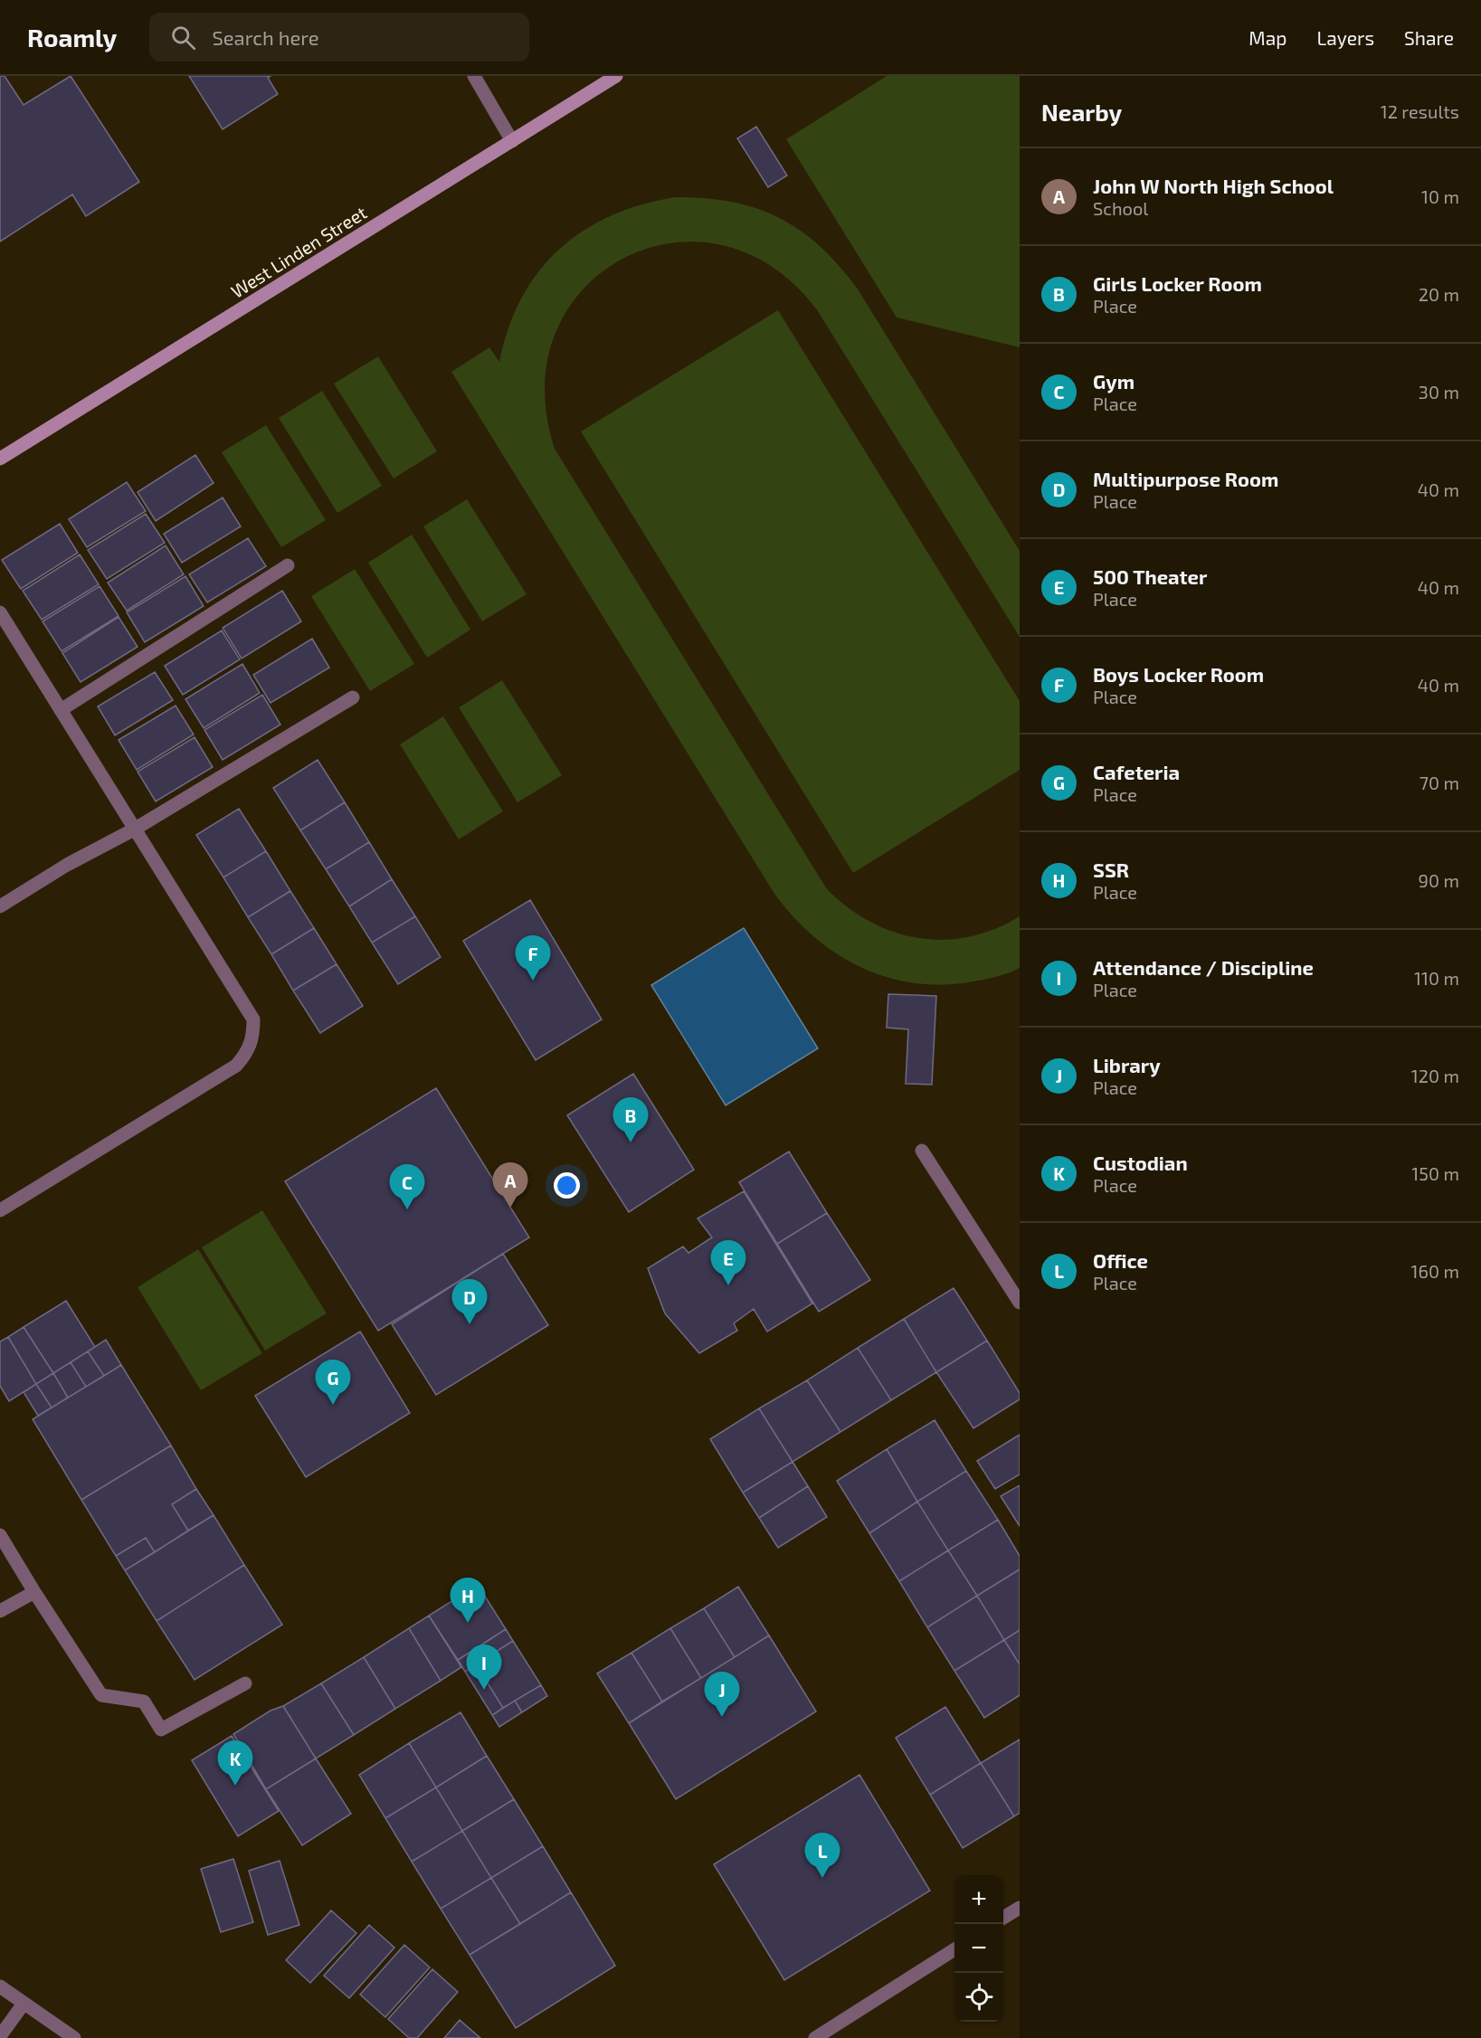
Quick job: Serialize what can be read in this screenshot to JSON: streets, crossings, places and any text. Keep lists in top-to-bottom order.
{
  "streets": {
    "main road": ["West Linden Street"]
  },
  "page": {
    "header": "Roamly",
    "search": "Search here",
    "nav": ["Map", "Layers", "Share"],
    "heading": ["Nearby", "12 results"],
    "list": [
      {
        "mark": "A",
        "name": "John W North High School",
        "note": "School",
        "value": "10 m"
      },
      {
        "mark": "B",
        "name": "Girls Locker Room",
        "note": "Place",
        "value": "20 m"
      },
      {
        "mark": "C",
        "name": "Gym",
        "note": "Place",
        "value": "30 m"
      },
      {
        "mark": "D",
        "name": "Multipurpose Room",
        "note": "Place",
        "value": "40 m"
      },
      {
        "mark": "E",
        "name": "500 Theater",
        "note": "Place",
        "value": "40 m"
      },
      {
        "mark": "F",
        "name": "Boys Locker Room",
        "note": "Place",
        "value": "40 m"
      },
      {
        "mark": "G",
        "name": "Cafeteria",
        "note": "Place",
        "value": "70 m"
      },
      {
        "mark": "H",
        "name": "SSR",
        "note": "Place",
        "value": "90 m"
      },
      {
        "mark": "I",
        "name": "Attendance / Discipline",
        "note": "Place",
        "value": "110 m"
      },
      {
        "mark": "J",
        "name": "Library",
        "note": "Place",
        "value": "120 m"
      },
      {
        "mark": "K",
        "name": "Custodian",
        "note": "Place",
        "value": "150 m"
      },
      {
        "mark": "L",
        "name": "Office",
        "note": "Place",
        "value": "160 m"
      }
    ],
    "pins": [
      "F",
      "B",
      "A",
      "C",
      "E",
      "D",
      "G",
      "H",
      "I",
      "J",
      "K",
      "L"
    ],
    "map_buttons": ["+", "−"]
  }
}
